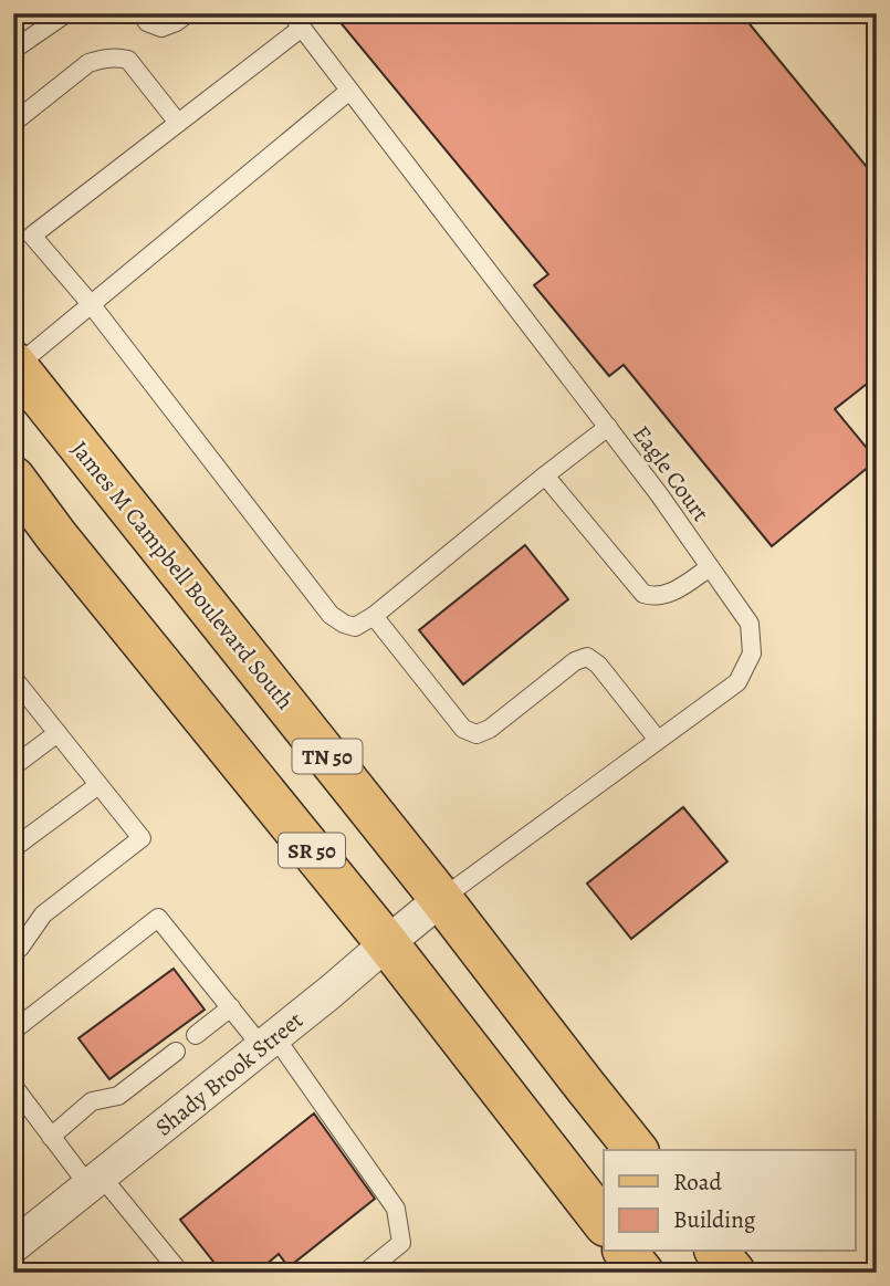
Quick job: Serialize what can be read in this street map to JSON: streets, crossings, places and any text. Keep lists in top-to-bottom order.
{
  "streets": {
    "main road": ["James M Campbell Boulevard South", "TN 50", "SR 50"],
    "street": ["Shady Brook Street"],
    "lane": ["Eagle Court"]
  },
  "crossings": [
    ["Eagle Court", "James M Campbell Boulevard South"],
    ["Eagle Court", "Shady Brook Street"],
    ["James M Campbell Boulevard South", "Shady Brook Street"],
    ["SR 50", "Shady Brook Street"]
  ],
  "legend": ["Road", "Building"]
}
